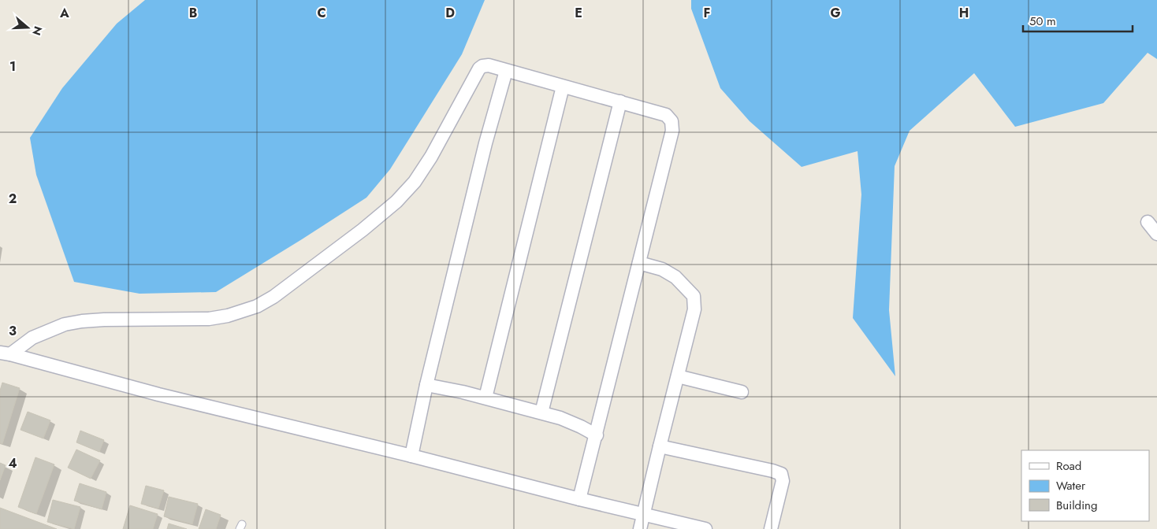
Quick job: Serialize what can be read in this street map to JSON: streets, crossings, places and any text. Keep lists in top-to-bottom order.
{
  "legend": ["Road", "Water", "Building"],
  "scale_bar": "50 m",
  "north": "right",
  "grid": {
    "columns": [
      "A",
      "B",
      "C",
      "D",
      "E",
      "F",
      "G",
      "H"
    ],
    "rows": [
      "1",
      "2",
      "3",
      "4"
    ]
  }
}
